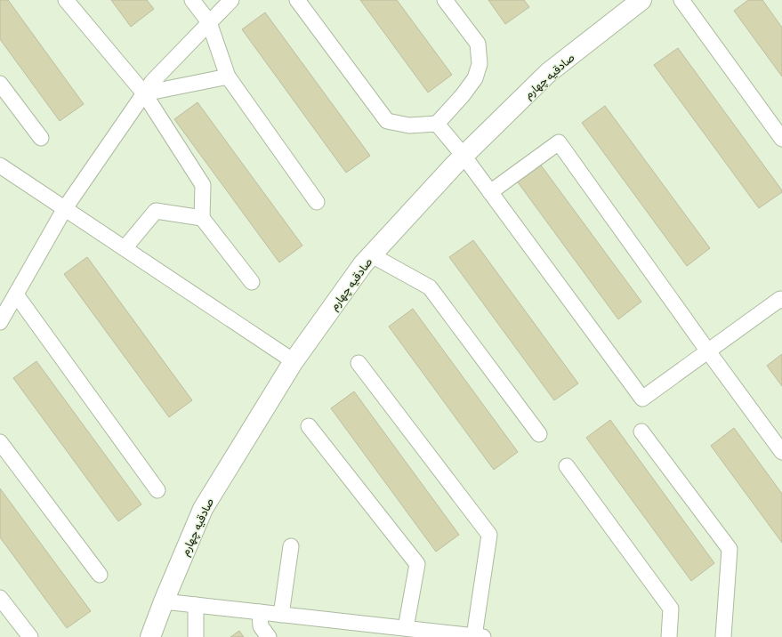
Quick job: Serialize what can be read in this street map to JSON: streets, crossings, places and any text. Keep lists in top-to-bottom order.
{
  "streets": {
    "street": ["صادقیه چهارم"]
  }
}
